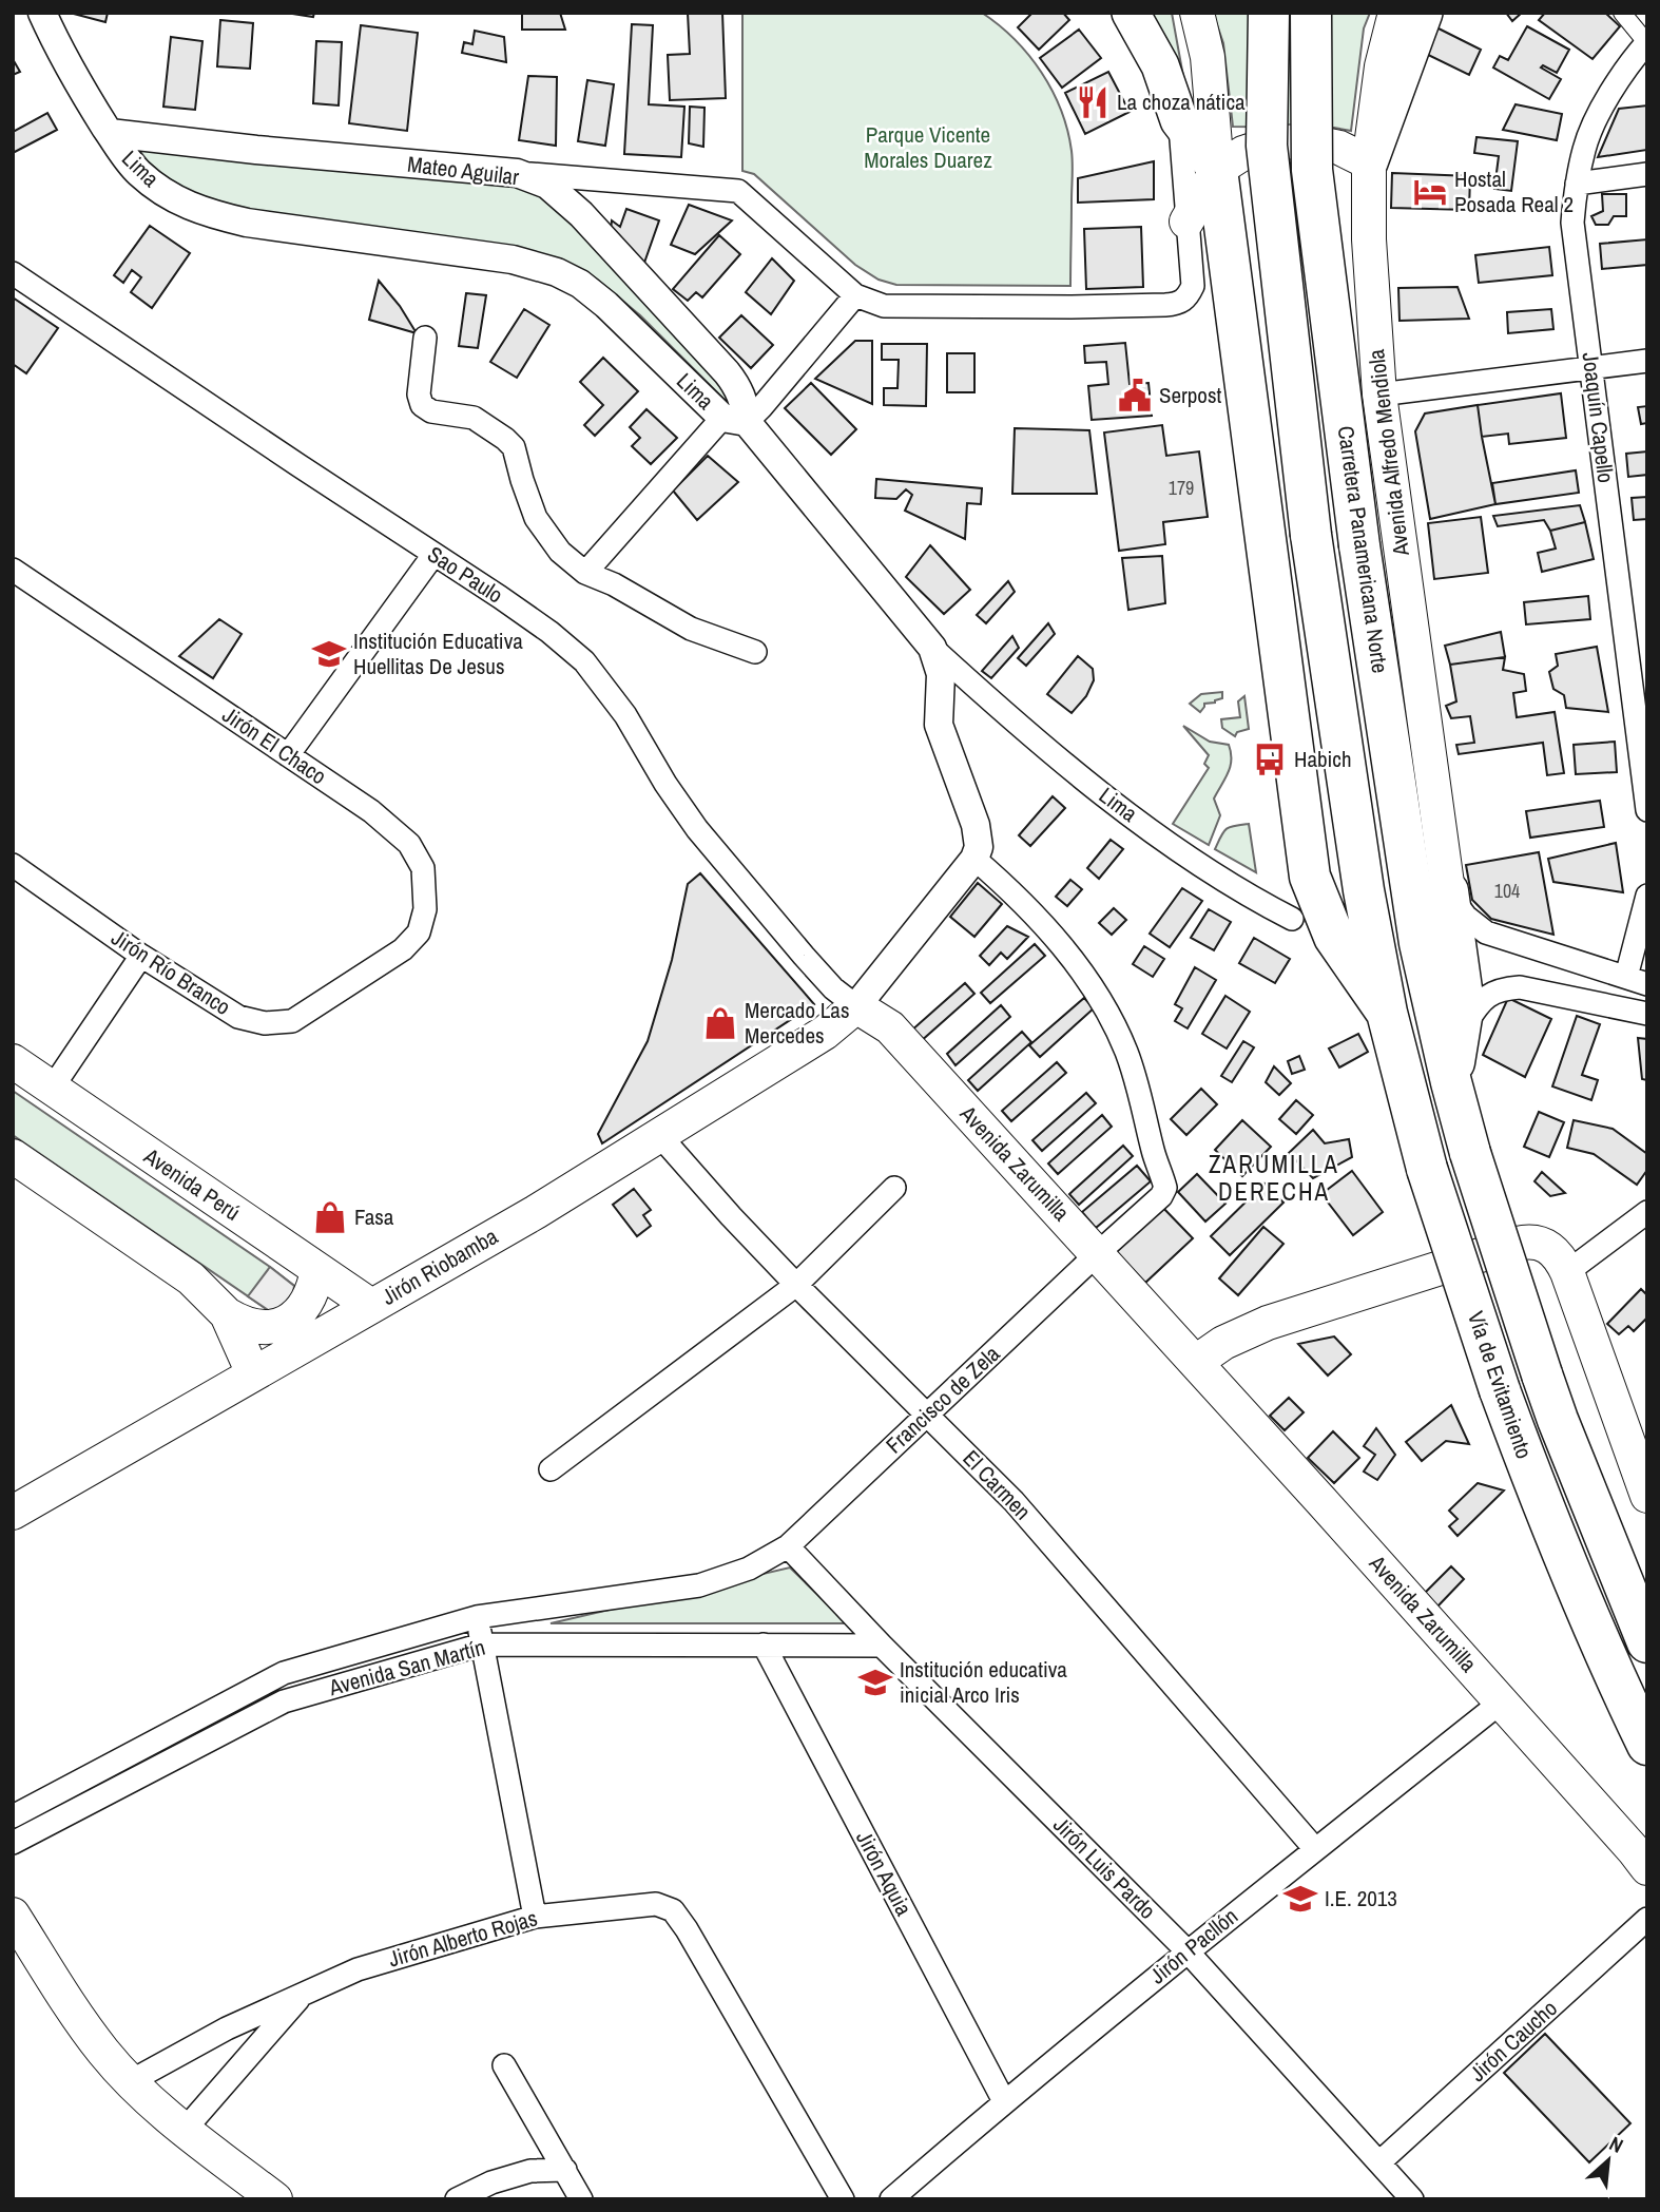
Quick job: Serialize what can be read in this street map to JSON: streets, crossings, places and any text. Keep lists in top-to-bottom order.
{
  "streets": {
    "highway": ["Carretera Panamericana Norte", "Vía de Evitamiento"],
    "main road": [
      "Avenida Alfredo Mendiola",
      "Avenida Zarumilla",
      "Avenida Perú",
      "Jirón Riobamba"
    ],
    "street": [
      "Lima",
      "Mateo Aguilar",
      "Joaquín Capello",
      "Sao Paulo",
      "Jirón El Chaco",
      "Jirón Río Branco",
      "Francisco de Zela",
      "El Carmen",
      "Avenida San Martín",
      "Jirón Luis Pardo",
      "Jirón Aquia",
      "Jirón Alberto Rojas",
      "Jirón Pacllón",
      "Jirón Caucho"
    ]
  },
  "crossings": [
    ["Lima", "Mateo Aguilar"],
    ["Carretera Panamericana Norte", "Vía de Evitamiento"],
    ["Sao Paulo", "Avenida Zarumilla"],
    ["Sao Paulo", "Jirón Riobamba"],
    ["Jirón El Chaco", "Jirón Río Branco"],
    ["Avenida Zarumilla", "Jirón Riobamba"],
    ["Avenida Zarumilla", "Francisco de Zela"],
    ["Avenida Zarumilla", "Jirón Pacllón"],
    ["Avenida Perú", "Jirón Riobamba"],
    ["Jirón Riobamba", "El Carmen"],
    ["Francisco de Zela", "El Carmen"],
    ["Francisco de Zela", "Avenida San Martín"],
    ["Francisco de Zela", "Jirón Luis Pardo"],
    ["El Carmen", "Jirón Pacllón"],
    ["Avenida San Martín", "Jirón Luis Pardo"],
    ["Avenida San Martín", "Jirón Aquia"],
    ["Jirón Luis Pardo", "Jirón Pacllón"],
    ["Jirón Luis Pardo", "Jirón Caucho"],
    ["Jirón Aquia", "Jirón Pacllón"]
  ],
  "districts": ["ZARUMILLA DERECHA"],
  "parks": ["Parque Vicente Morales Duarez"],
  "places": {
    "restaurant": ["La choza nática"],
    "hotel": ["Hostal Posada Real 2"],
    "public building": ["Serpost"],
    "school or university": ["Institución Educativa Huellitas De Jesus", "Institución educativa inicial Arco Iris", "I.E. 2013"],
    "bus stop": ["Habich"],
    "shop": ["Mercado Las Mercedes", "Fasa"]
  },
  "house_numbers": ["179", "104"],
  "north": "top right"
}
